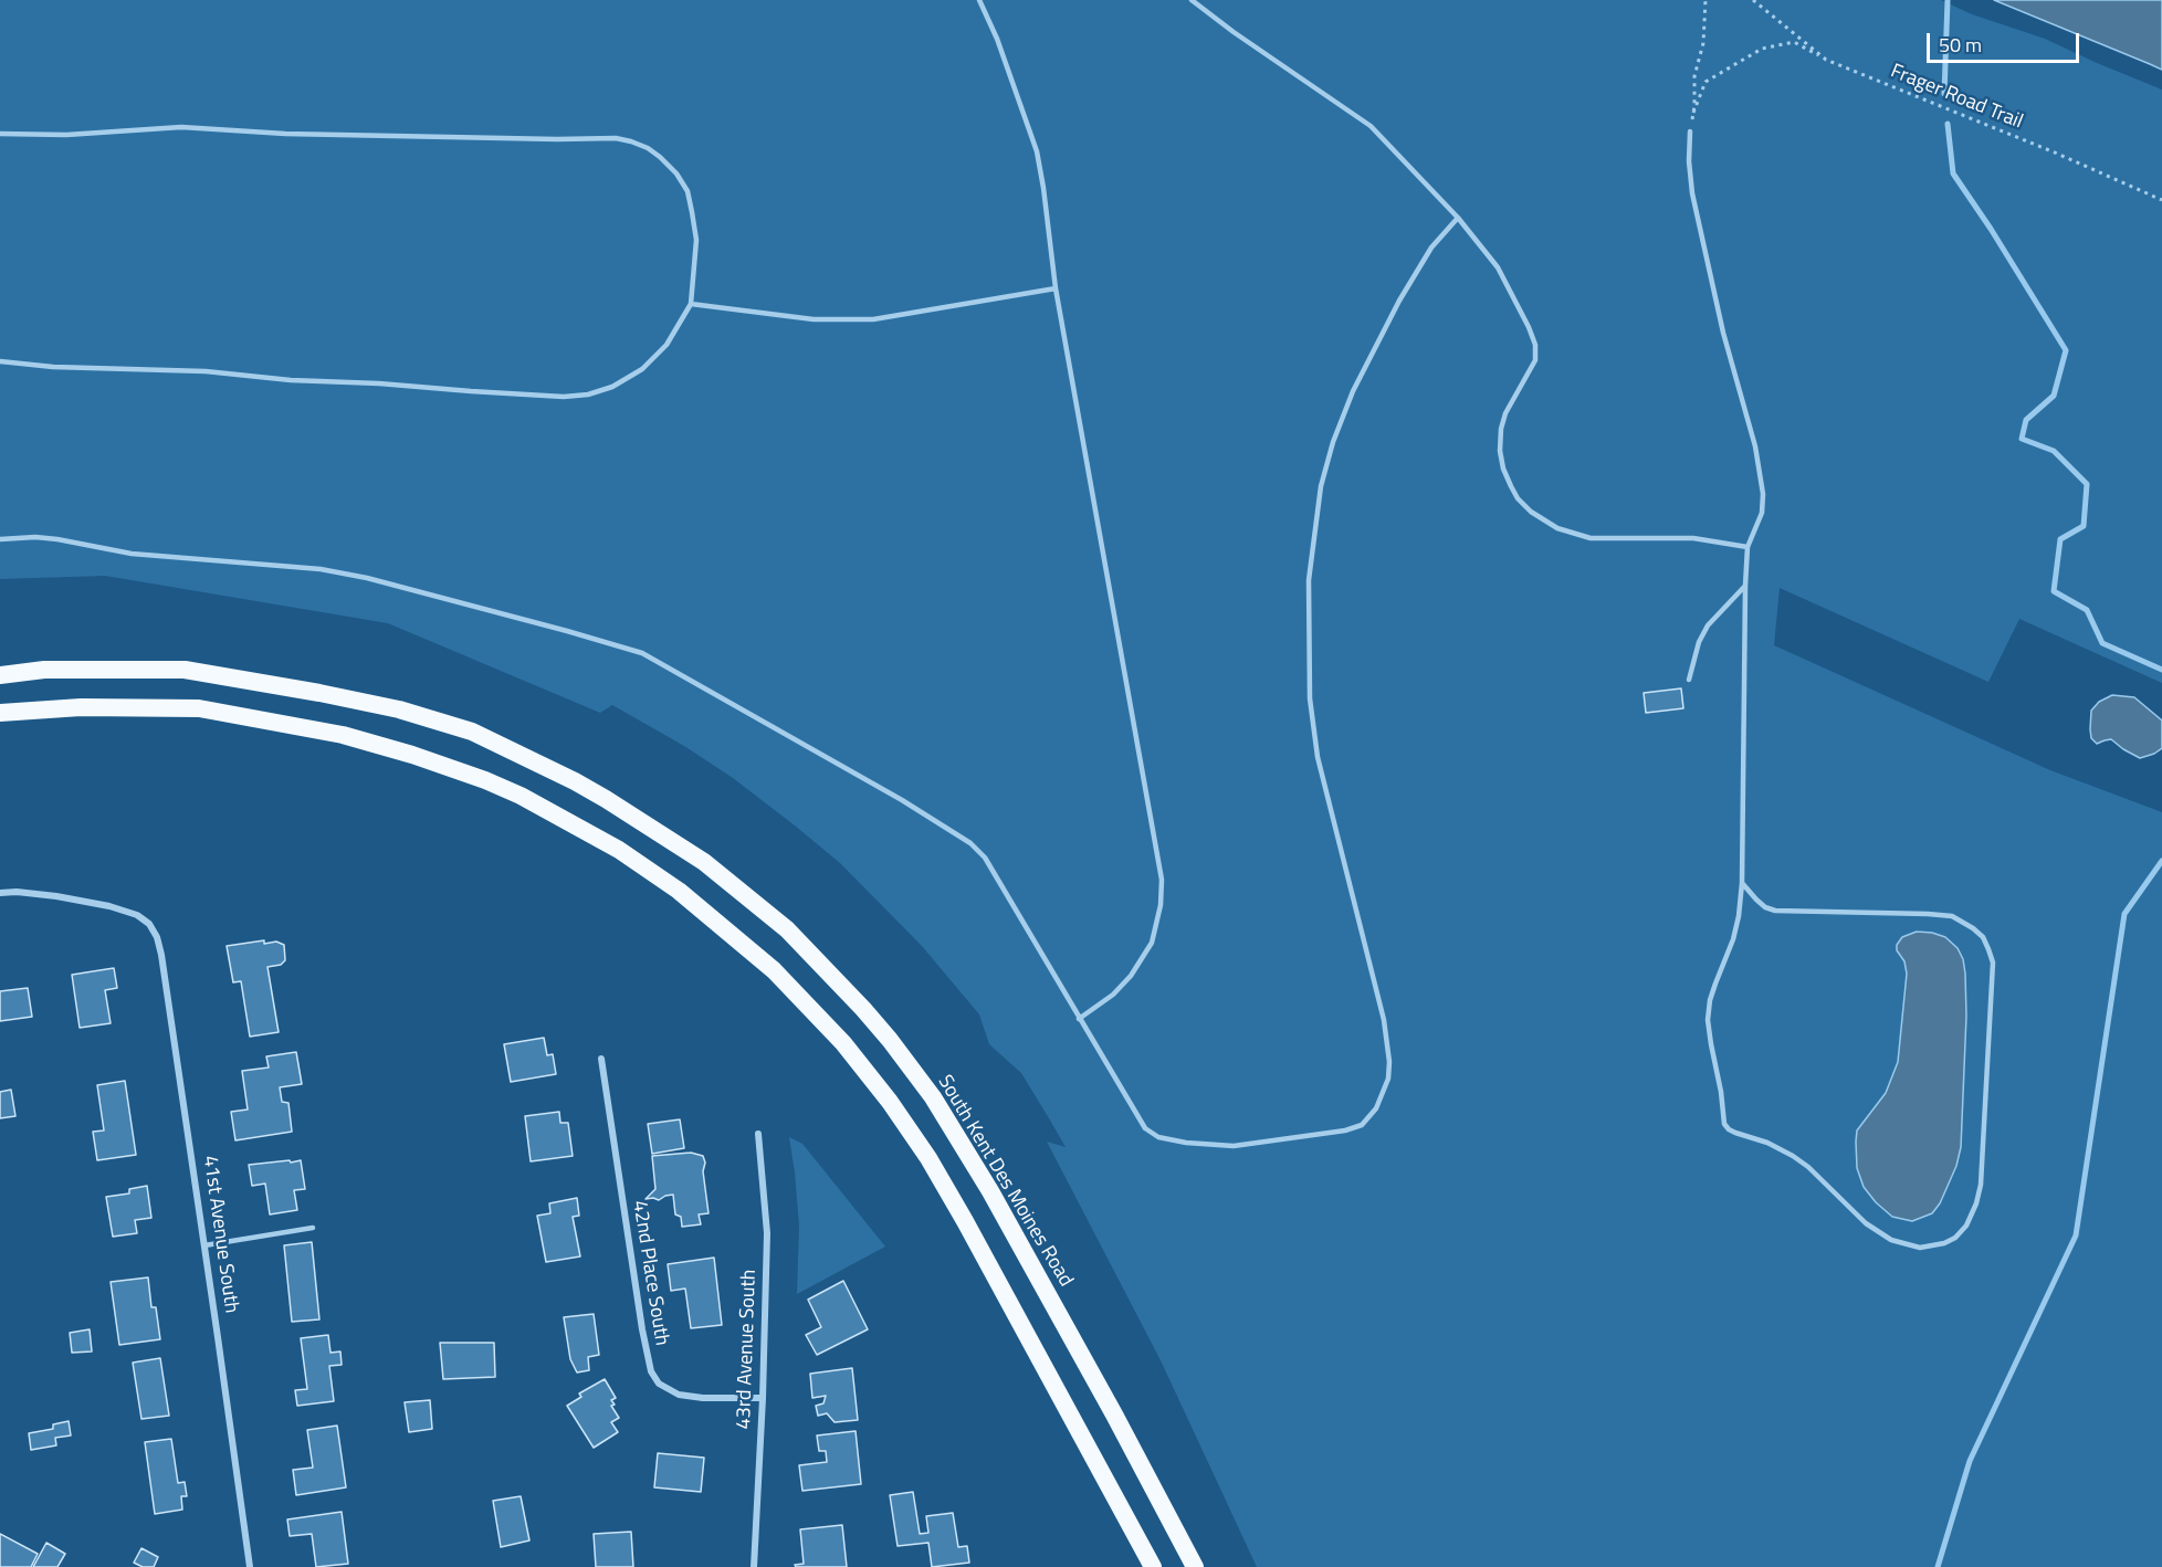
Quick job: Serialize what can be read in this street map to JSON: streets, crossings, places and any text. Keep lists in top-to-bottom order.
{
  "streets": {
    "highway": ["South Kent Des Moines Road"],
    "street": ["41st Avenue South", "42nd Place South", "43rd Avenue South"],
    "path": ["Frager Road Trail"]
  },
  "crossings": [
    ["42nd Place South", "43rd Avenue South"]
  ],
  "scale_bar": "50 m"
}
